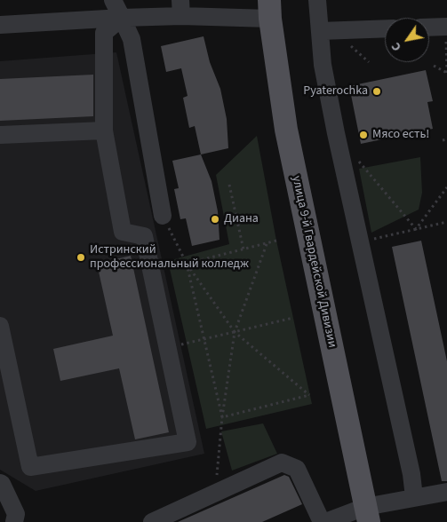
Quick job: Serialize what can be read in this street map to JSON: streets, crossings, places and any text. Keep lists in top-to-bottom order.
{
  "streets": {
    "main road": ["улица 9-й Гвардейской Дивизии"]
  },
  "places": [
    "Pyaterochka",
    "Мясо есть!",
    "Диана",
    "Истринский профессиональный колледж"
  ],
  "north": "bottom left"
}
